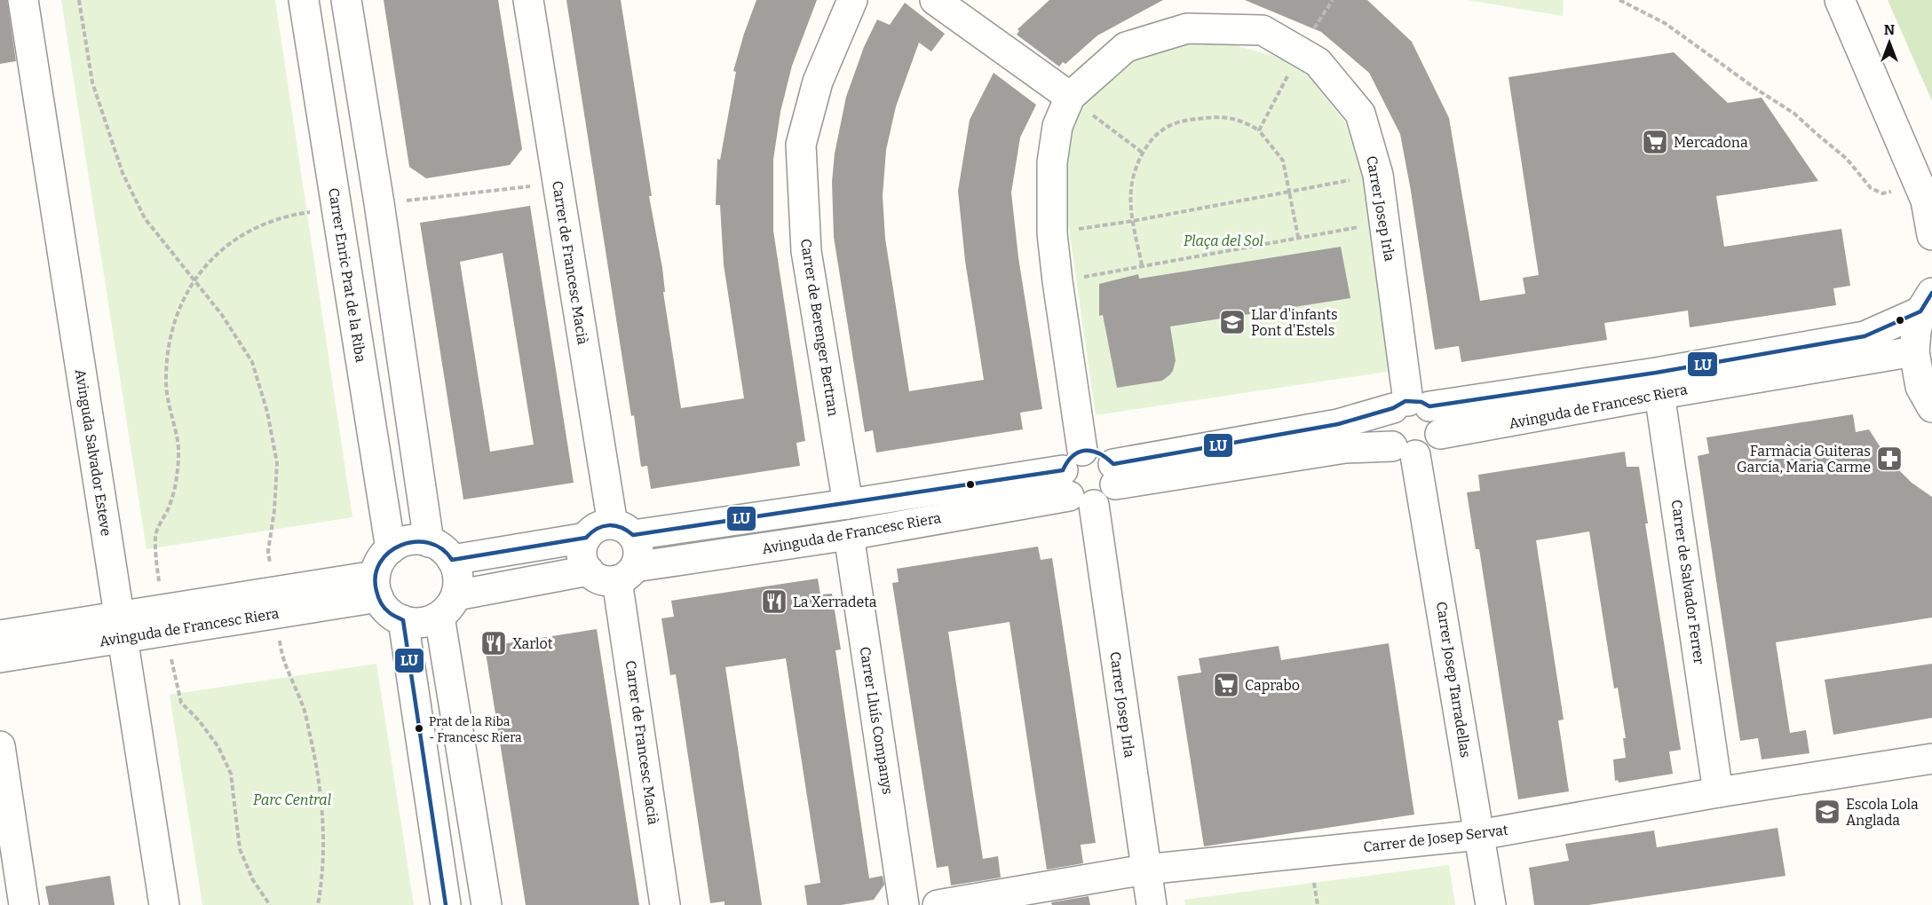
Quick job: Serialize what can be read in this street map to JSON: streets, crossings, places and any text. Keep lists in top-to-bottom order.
{
  "streets": {
    "street": [
      "Carrer Josep Irla",
      "Carrer de Francesc Macià",
      "Carrer Enric Prat de la Riba",
      "Carrer de Berenger Bertran",
      "Avinguda de Francesc Riera",
      "Avinguda Salvador Esteve",
      "Carrer de Salvador Ferrer",
      "Carrer Josep Tarradellas",
      "Carrer Lluís Companys",
      "Carrer de Josep Servat"
    ]
  },
  "crossings": [
    ["Carrer Josep Irla", "Avinguda de Francesc Riera"],
    ["Carrer Josep Irla", "Carrer Josep Tarradellas"],
    ["Carrer Josep Irla", "Carrer de Josep Servat"],
    ["Carrer de Francesc Macià", "Avinguda de Francesc Riera"],
    ["Carrer Enric Prat de la Riba", "Avinguda de Francesc Riera"],
    ["Carrer de Berenger Bertran", "Avinguda de Francesc Riera"],
    ["Avinguda de Francesc Riera", "Avinguda Salvador Esteve"],
    ["Avinguda de Francesc Riera", "Carrer de Salvador Ferrer"],
    ["Avinguda de Francesc Riera", "Carrer Josep Tarradellas"],
    ["Avinguda de Francesc Riera", "Carrer Lluís Companys"],
    ["Carrer de Salvador Ferrer", "Carrer de Josep Servat"],
    ["Carrer Josep Tarradellas", "Carrer de Josep Servat"]
  ],
  "parks": ["Plaça del Sol", "Parc Central"],
  "places": {
    "supermarket": ["Mercadona", "Caprabo"],
    "school or university": ["Llar d'infants Pont d'Estels", "Escola Lola Anglada"],
    "pharmacy": ["Farmàcia Guiteras García, Maria Carme"],
    "restaurant": ["La Xerradeta", "Xarlot"],
    "other": ["Prat de la Riba - Francesc Riera"]
  },
  "lines": ["transit line LU"],
  "north": "top"
}
